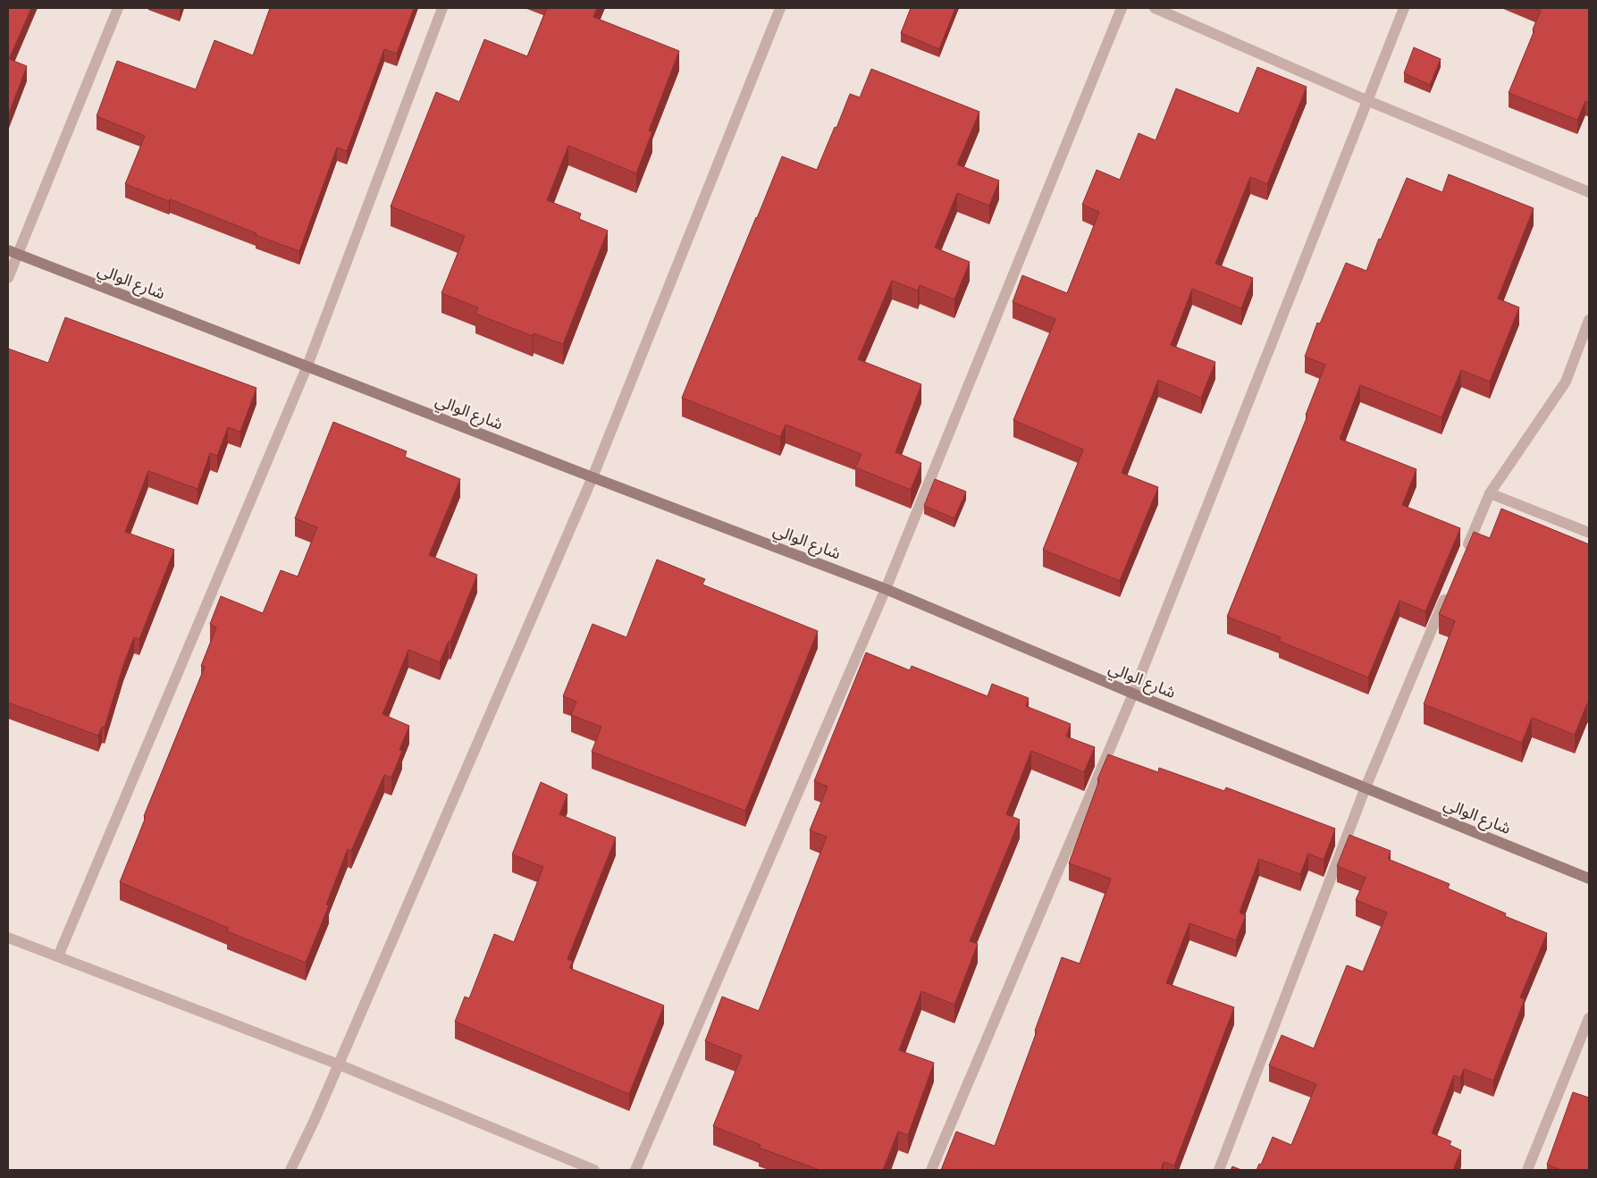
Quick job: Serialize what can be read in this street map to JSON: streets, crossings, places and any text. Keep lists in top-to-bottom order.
{
  "streets": {
    "main road": ["شارع الوالي"]
  }
}
